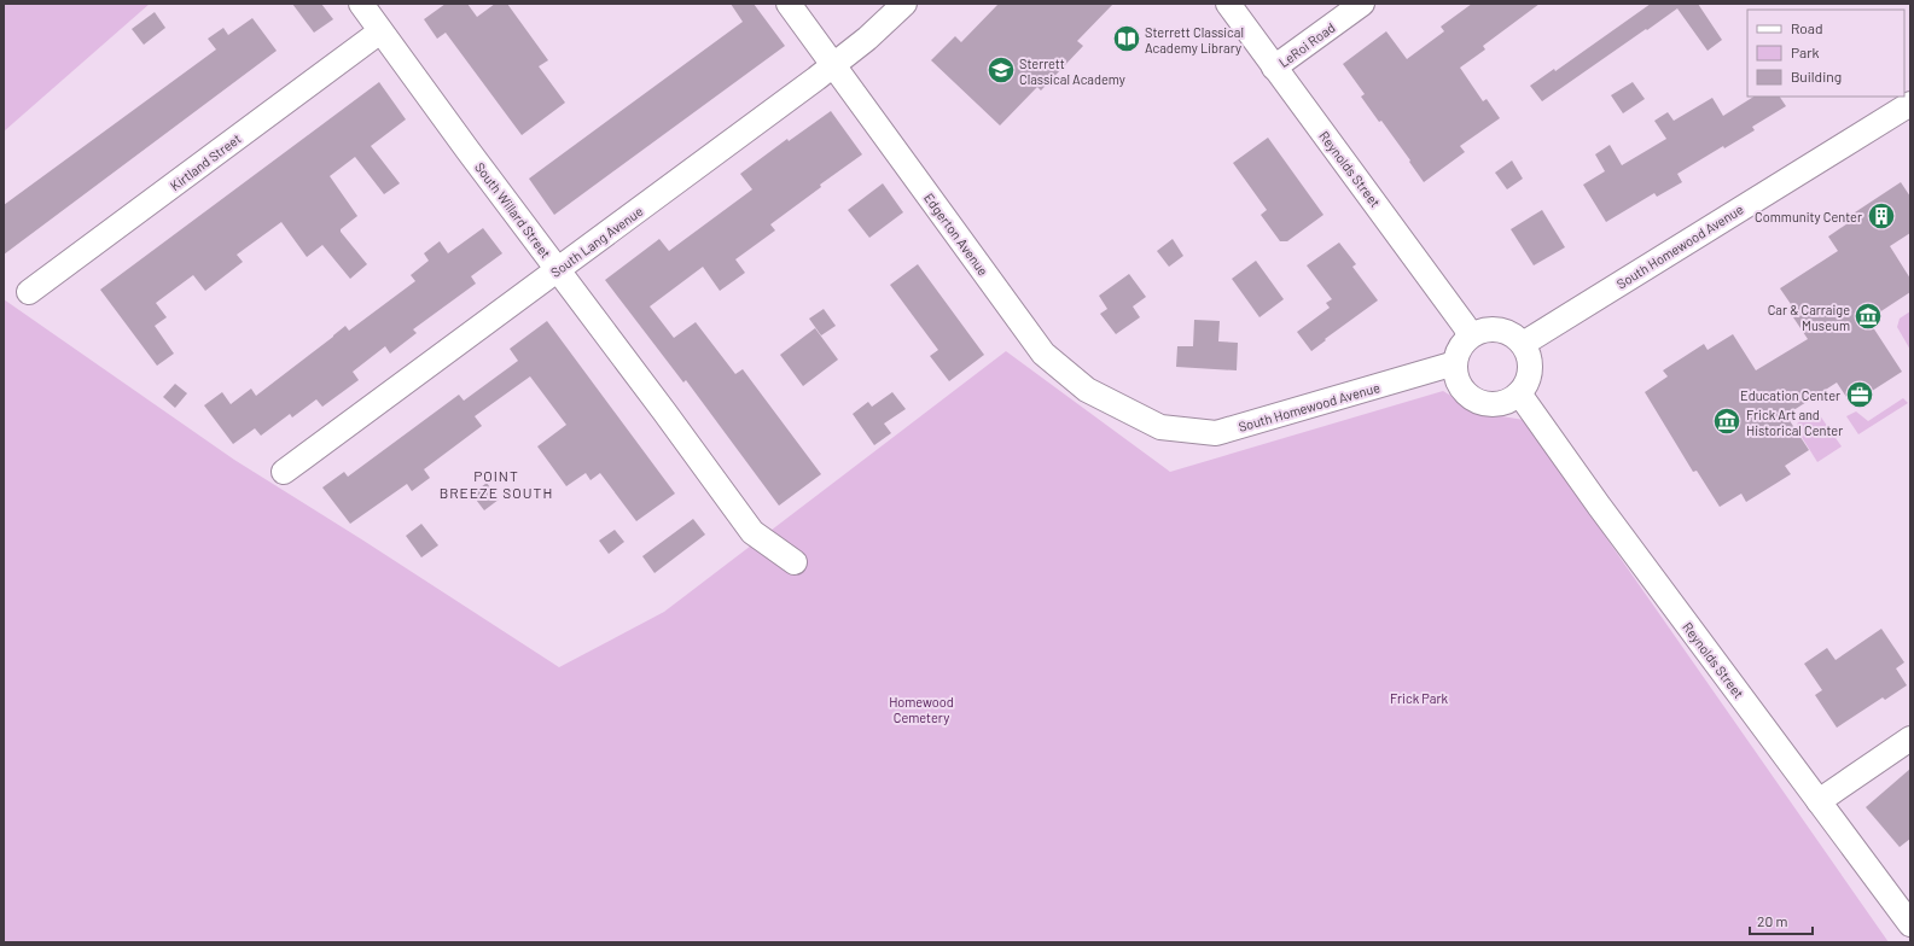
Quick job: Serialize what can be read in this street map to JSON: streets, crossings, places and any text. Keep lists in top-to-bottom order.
{
  "streets": {
    "street": [
      "LeRoi Road",
      "Kirtland Street",
      "Reynolds Street",
      "South Willard Street",
      "Edgerton Avenue",
      "South Lang Avenue",
      "South Homewood Avenue"
    ]
  },
  "crossings": [
    ["LeRoi Road", "Reynolds Street"],
    ["Kirtland Street", "South Willard Street"],
    ["Reynolds Street", "South Homewood Avenue"],
    ["South Willard Street", "South Lang Avenue"],
    ["Edgerton Avenue", "South Lang Avenue"],
    ["Edgerton Avenue", "South Homewood Avenue"]
  ],
  "districts": ["POINT BREEZE SOUTH"],
  "parks": ["Frick Park", "Homewood Cemetery"],
  "places": {
    "library": ["Sterrett Classical Academy Library"],
    "school or university": ["Sterrett Classical Academy"],
    "building": ["Community Center"],
    "museum": ["Car & Carraige Museum", "Frick Art and Historical Center"],
    "office": ["Education Center"]
  },
  "legend": ["Road", "Park", "Building"],
  "scale_bar": "20 m"
}
